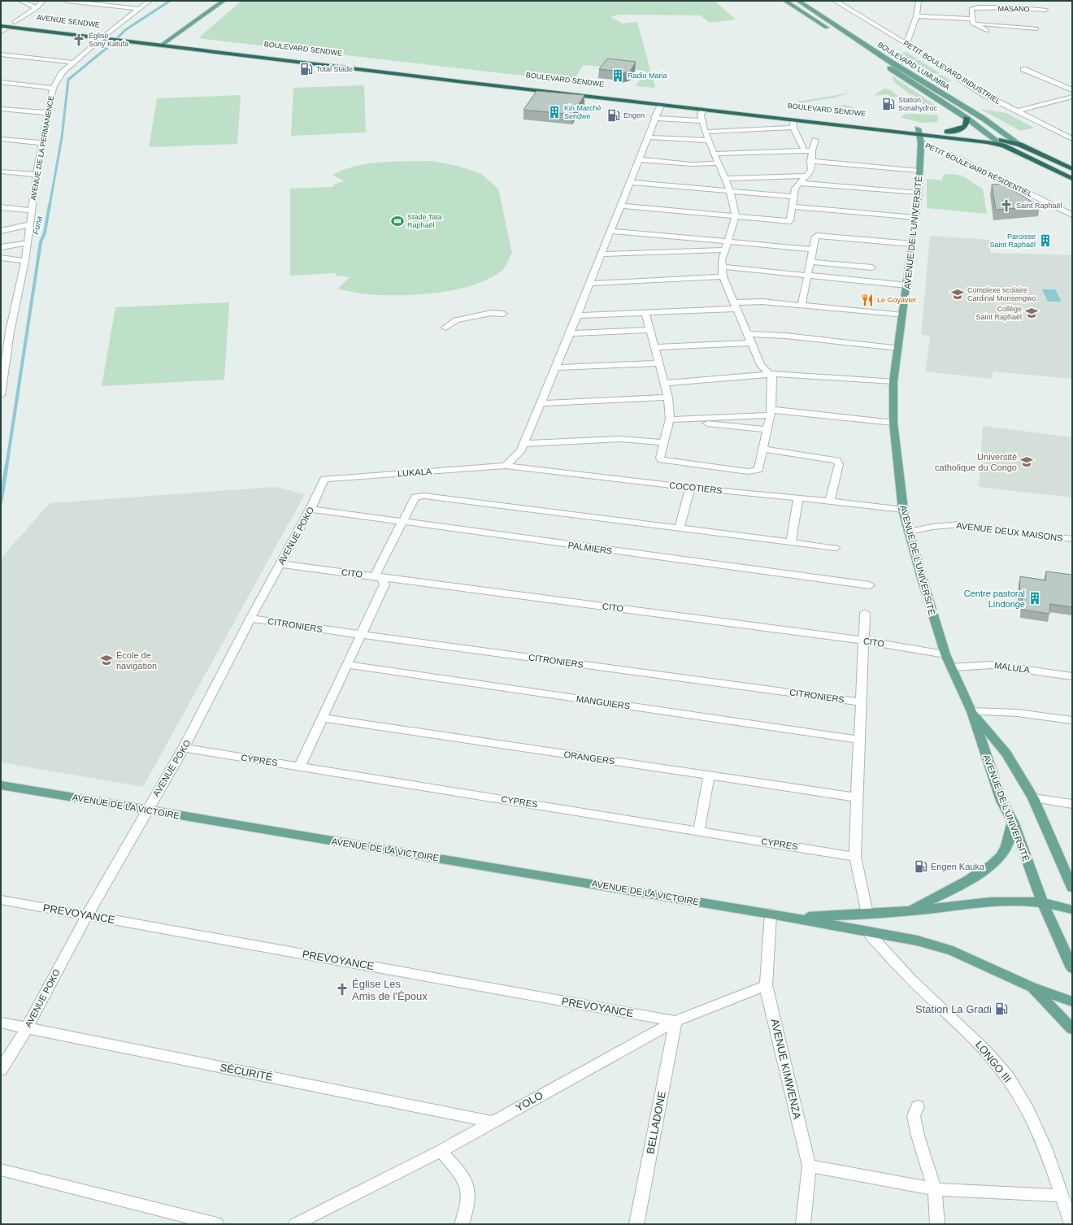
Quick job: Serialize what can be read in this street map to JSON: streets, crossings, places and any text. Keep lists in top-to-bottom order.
{
  "streets": {
    "highway": ["AVENUE SENDWE", "BOULEVARD SENDWE", "BOULEVARD LUMUMBA"],
    "main road": ["AVENUE DE L’UNIVERSITÉ", "AVENUE DE LA VICTOIRE"],
    "street": [
      "MASANO",
      "PETIT BOULEVARD INDUSTRIEL",
      "AVENUE DE LA PERMANENCE",
      "PETIT BOULEVARD RÉSIDENTIEL",
      "LUKALA",
      "COCOTIERS",
      "AVENUE DEUX MAISONS",
      "AVENUE POKO",
      "PALMIERS",
      "CITO",
      "CITRONIERS",
      "MALULA",
      "MANGUIERS",
      "ORANGERS",
      "CYPRES",
      "PREVOYANCE",
      "LONGO III",
      "AVENUE KIMWENZA",
      "SÉCURITÉ",
      "YOLO",
      "BELLADONE"
    ]
  },
  "crossings": [
    ["AVENUE SENDWE", "BOULEVARD SENDWE"],
    ["AVENUE SENDWE", "AVENUE DE LA PERMANENCE"],
    ["BOULEVARD SENDWE", "BOULEVARD LUMUMBA"],
    ["BOULEVARD SENDWE", "PETIT BOULEVARD RÉSIDENTIEL"],
    ["BOULEVARD SENDWE", "AVENUE DE L’UNIVERSITÉ"],
    ["PETIT BOULEVARD RÉSIDENTIEL", "AVENUE DE L’UNIVERSITÉ"],
    ["AVENUE DE L’UNIVERSITÉ", "COCOTIERS"],
    ["AVENUE DE L’UNIVERSITÉ", "AVENUE DEUX MAISONS"],
    ["AVENUE DE L’UNIVERSITÉ", "CITO"],
    ["AVENUE DE L’UNIVERSITÉ", "MALULA"],
    ["LUKALA", "COCOTIERS"],
    ["LUKALA", "AVENUE POKO"],
    ["AVENUE POKO", "PALMIERS"],
    ["AVENUE POKO", "CITO"],
    ["AVENUE POKO", "CITRONIERS"],
    ["AVENUE POKO", "CYPRES"],
    ["AVENUE POKO", "AVENUE DE LA VICTOIRE"],
    ["AVENUE POKO", "PREVOYANCE"],
    ["AVENUE POKO", "SÉCURITÉ"],
    ["AVENUE DE LA VICTOIRE", "AVENUE KIMWENZA"],
    ["PREVOYANCE", "YOLO"],
    ["PREVOYANCE", "BELLADONE"],
    ["AVENUE KIMWENZA", "YOLO"],
    ["SÉCURITÉ", "YOLO"],
    ["YOLO", "BELLADONE"]
  ],
  "water": ["Funa"],
  "places": {
    "church": ["Église Sony Katufa", "Saint Raphaël", "Église Les Amis de l'Époux"],
    "fuel station": [
      "Total Stade",
      "Station Sonahydroc",
      "Engen",
      "Engen Kauka",
      "Station La Gradi"
    ],
    "building": [
      "Radio Maria",
      "Kin Marché Sendwe",
      "Paroisse Saint Raphaël",
      "Centre pastoral Lindonge"
    ],
    "sports": ["Stade Tata Raphaël"],
    "school or university": [
      "Complexe scolaire Cardinal Monsengwo",
      "Collège Saint Raphaël",
      "Université catholique du Congo",
      "École de navigation"
    ],
    "restaurant": ["Le Goyavier"]
  }
}
